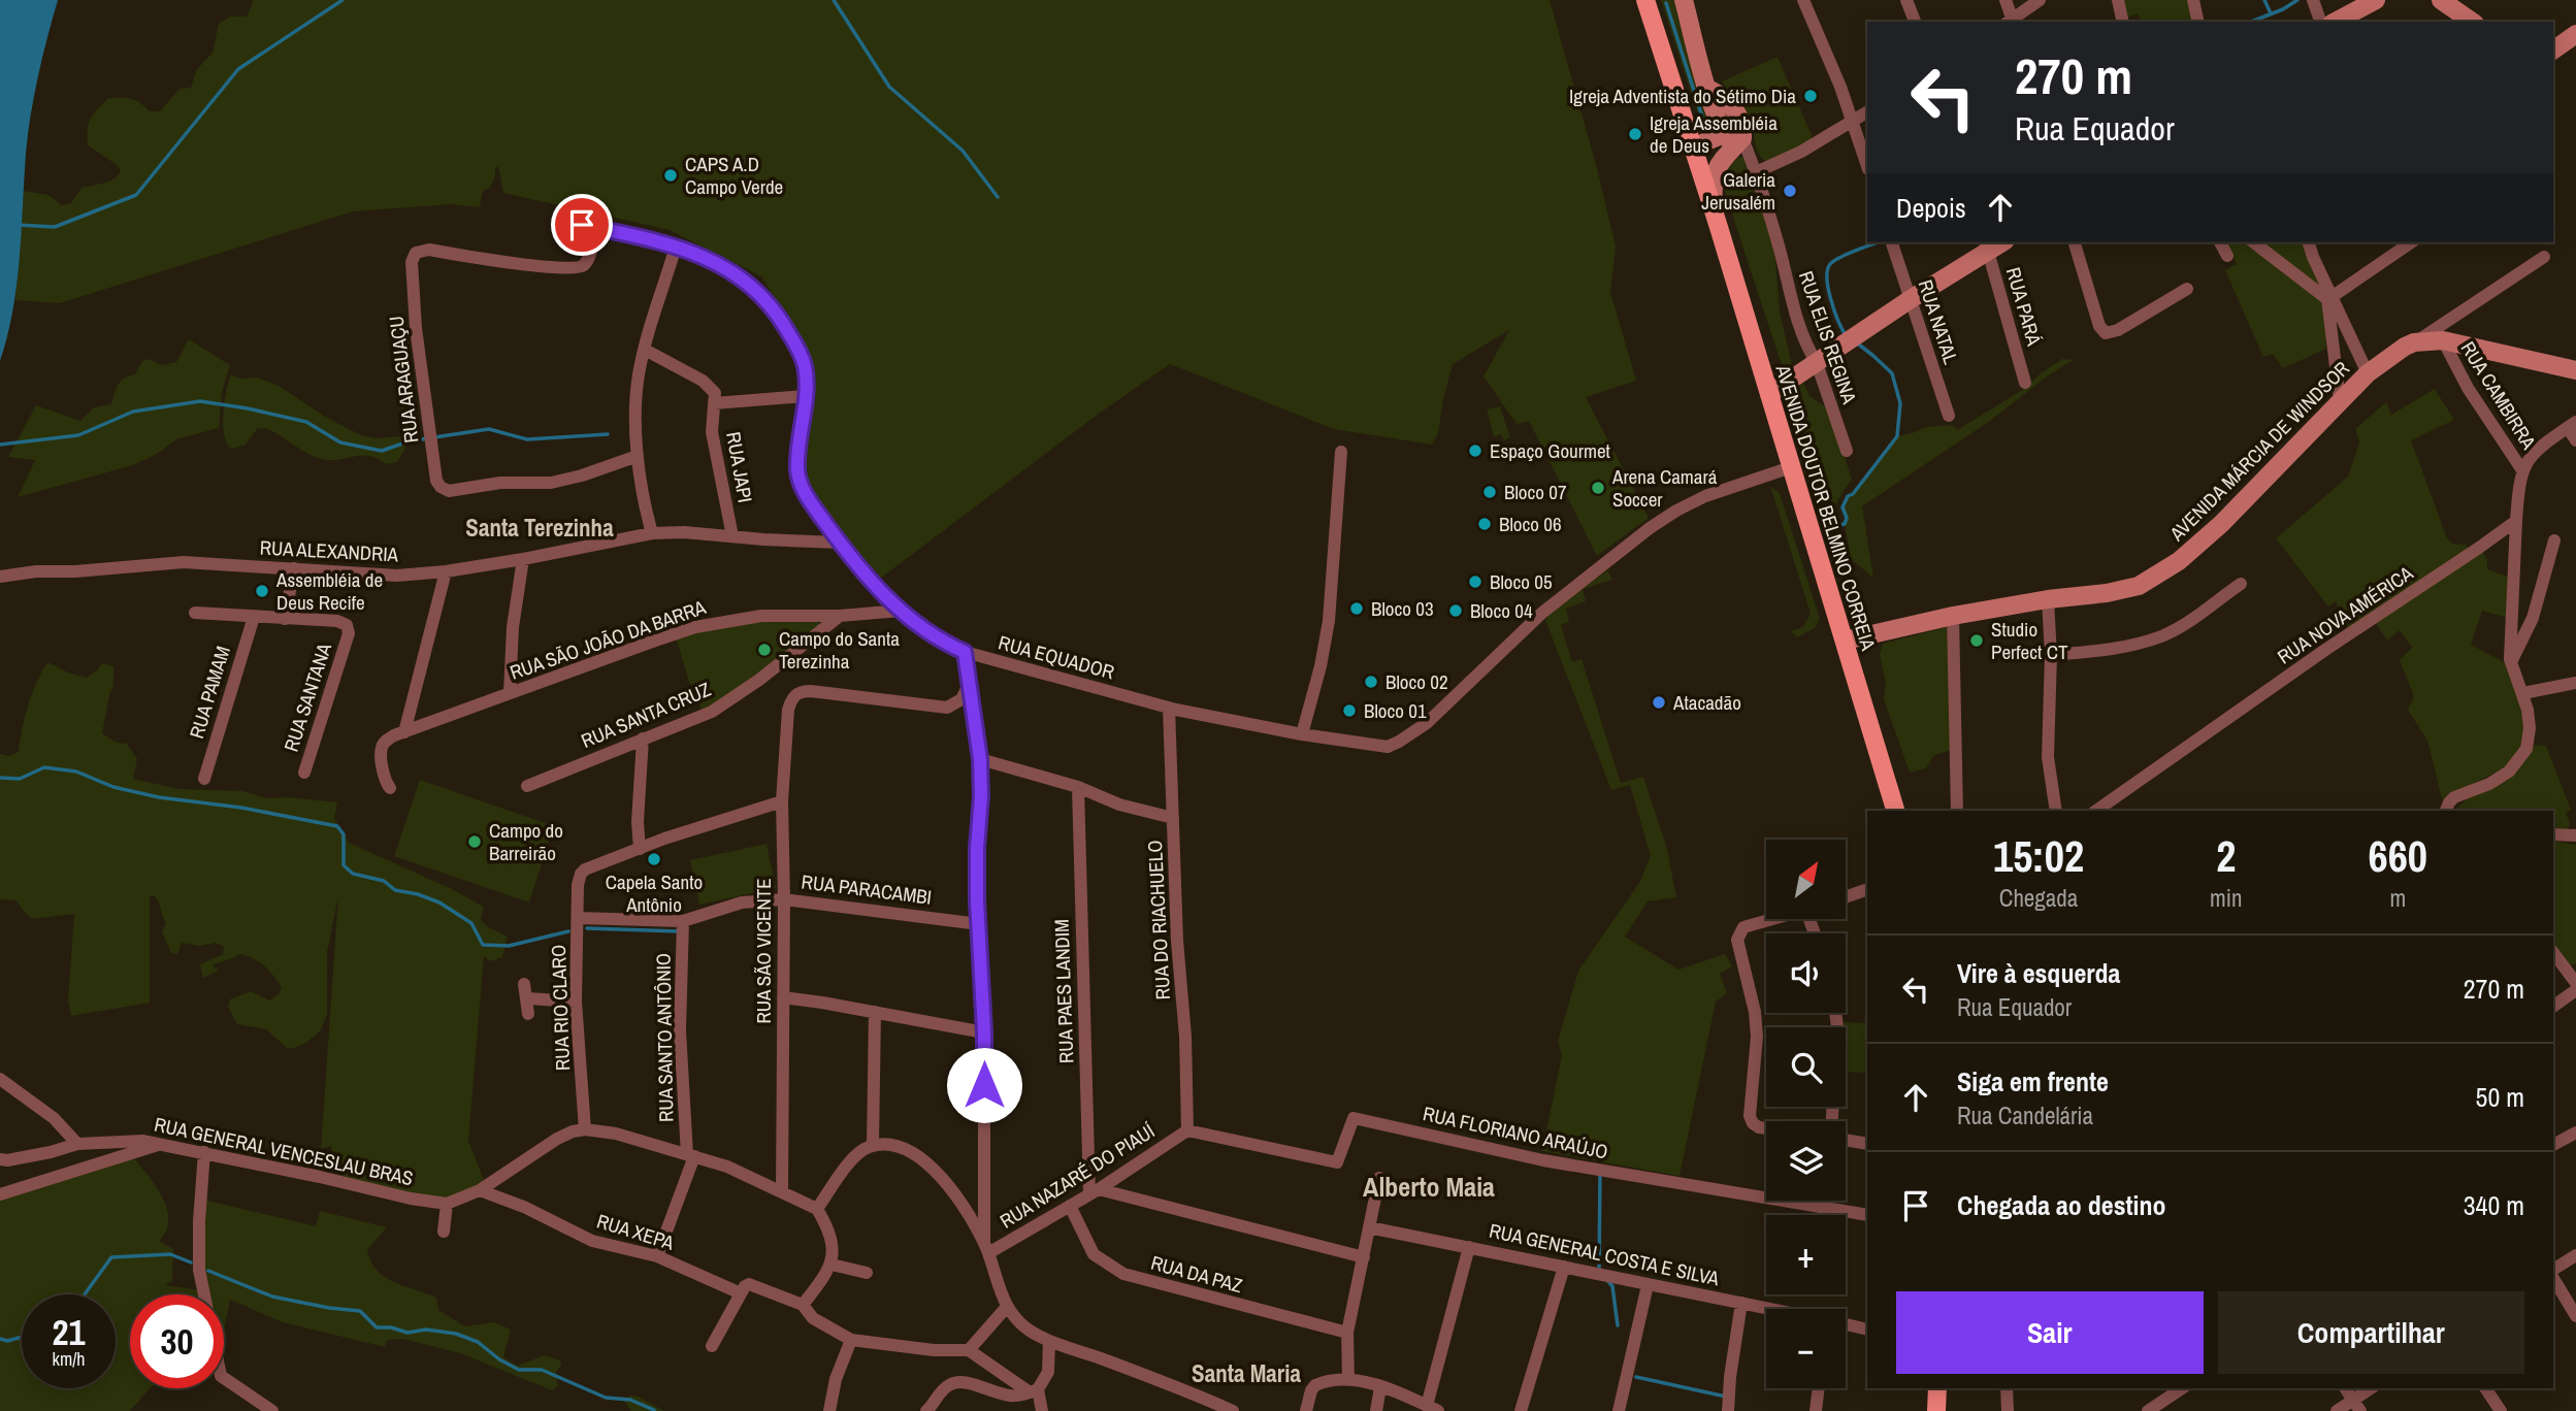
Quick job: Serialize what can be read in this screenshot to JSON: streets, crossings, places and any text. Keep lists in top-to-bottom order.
{
  "streets": {
    "main road": ["AVENIDA DOUTOR BELMINO CORREIA"],
    "street": [
      "RUA PARÁ",
      "RUA NATAL",
      "RUA ELIS REGINA",
      "RUA ARAGUAÇU",
      "RUA CAMBIRRA",
      "AVENIDA MÁRCIA DE WINDSOR",
      "RUA JAPI",
      "RUA ALEXANDRIA",
      "RUA NOVA AMÉRICA",
      "RUA SÃO JOÃO DA BARRA",
      "RUA EQUADOR",
      "RUA PAMAM",
      "RUA SANTANA",
      "RUA SANTA CRUZ",
      "RUA PARACAMBI",
      "RUA DO RIACHUELO",
      "RUA SÃO VICENTE",
      "RUA PAES LANDIM",
      "RUA RIO CLARO",
      "RUA SANTO ANTÔNIO",
      "RUA FLORIANO ARAÚJO",
      "RUA GENERAL VENCESLAU BRAS",
      "RUA NAZARÉ DO PIAUÍ",
      "RUA XEPA",
      "RUA GENERAL COSTA E SILVA",
      "RUA DA PAZ"
    ]
  },
  "crossings": [
    ["RUA ARAGUAÇU", "RUA EQUADOR"],
    ["RUA CAMBIRRA", "AVENIDA MÁRCIA DE WINDSOR"],
    ["AVENIDA MÁRCIA DE WINDSOR", "AVENIDA DOUTOR BELMINO CORREIA"],
    ["RUA JAPI", "RUA ALEXANDRIA"],
    ["AVENIDA DOUTOR BELMINO CORREIA", "RUA EQUADOR"],
    ["RUA ALEXANDRIA", "RUA EQUADOR"],
    ["RUA SÃO JOÃO DA BARRA", "RUA EQUADOR"],
    ["RUA SÃO JOÃO DA BARRA", "RUA SANTA CRUZ"],
    ["RUA EQUADOR", "RUA DO RIACHUELO"],
    ["RUA PARACAMBI", "RUA SÃO VICENTE"],
    ["RUA PARACAMBI", "RUA RIO CLARO"],
    ["RUA PARACAMBI", "RUA SANTO ANTÔNIO"],
    ["RUA DO RIACHUELO", "RUA FLORIANO ARAÚJO"],
    ["RUA DO RIACHUELO", "RUA NAZARÉ DO PIAUÍ"],
    ["RUA PAES LANDIM", "RUA NAZARÉ DO PIAUÍ"],
    ["RUA FLORIANO ARAÚJO", "RUA NAZARÉ DO PIAUÍ"],
    ["RUA NAZARÉ DO PIAUÍ", "RUA DA PAZ"]
  ],
  "districts": ["Santa Terezinha", "Alberto Maia", "Santa Maria"],
  "places": [
    "Igreja Adventista do Sétimo Dia",
    "Igreja Assembléia de Deus",
    "CAPS A.D Campo Verde",
    "Galeria Jerusalém",
    "Espaço Gourmet",
    "Arena Camará Soccer",
    "Bloco 07",
    "Bloco 06",
    "Bloco 05",
    "Assembléia de Deus Recife",
    "Bloco 03",
    "Bloco 04",
    "Studio Perfect CT",
    "Campo do Santa Terezinha",
    "Bloco 02",
    "Atacadão",
    "Bloco 01",
    "Campo do Barreirão",
    "Capela Santo Antônio"
  ],
  "north": "top right",
  "page": {
    "turn": ["270 m", "Rua Equador"],
    "then": "Depois",
    "eta": [
      "15:02",
      "Chegada",
      "2",
      "min",
      "660",
      "m"
    ],
    "map_buttons": ["+", "−"],
    "list": [
      {
        "name": "Vire à esquerda",
        "note": "Rua Equador",
        "value": "270 m"
      },
      {
        "name": "Siga em frente",
        "note": "Rua Candelária",
        "value": "50 m"
      },
      {
        "name": "Chegada ao destino",
        "value": "340 m"
      }
    ],
    "buttons": ["Sair", "Compartilhar"],
    "speed": "21 km/h",
    "limit": "30"
  }
}
